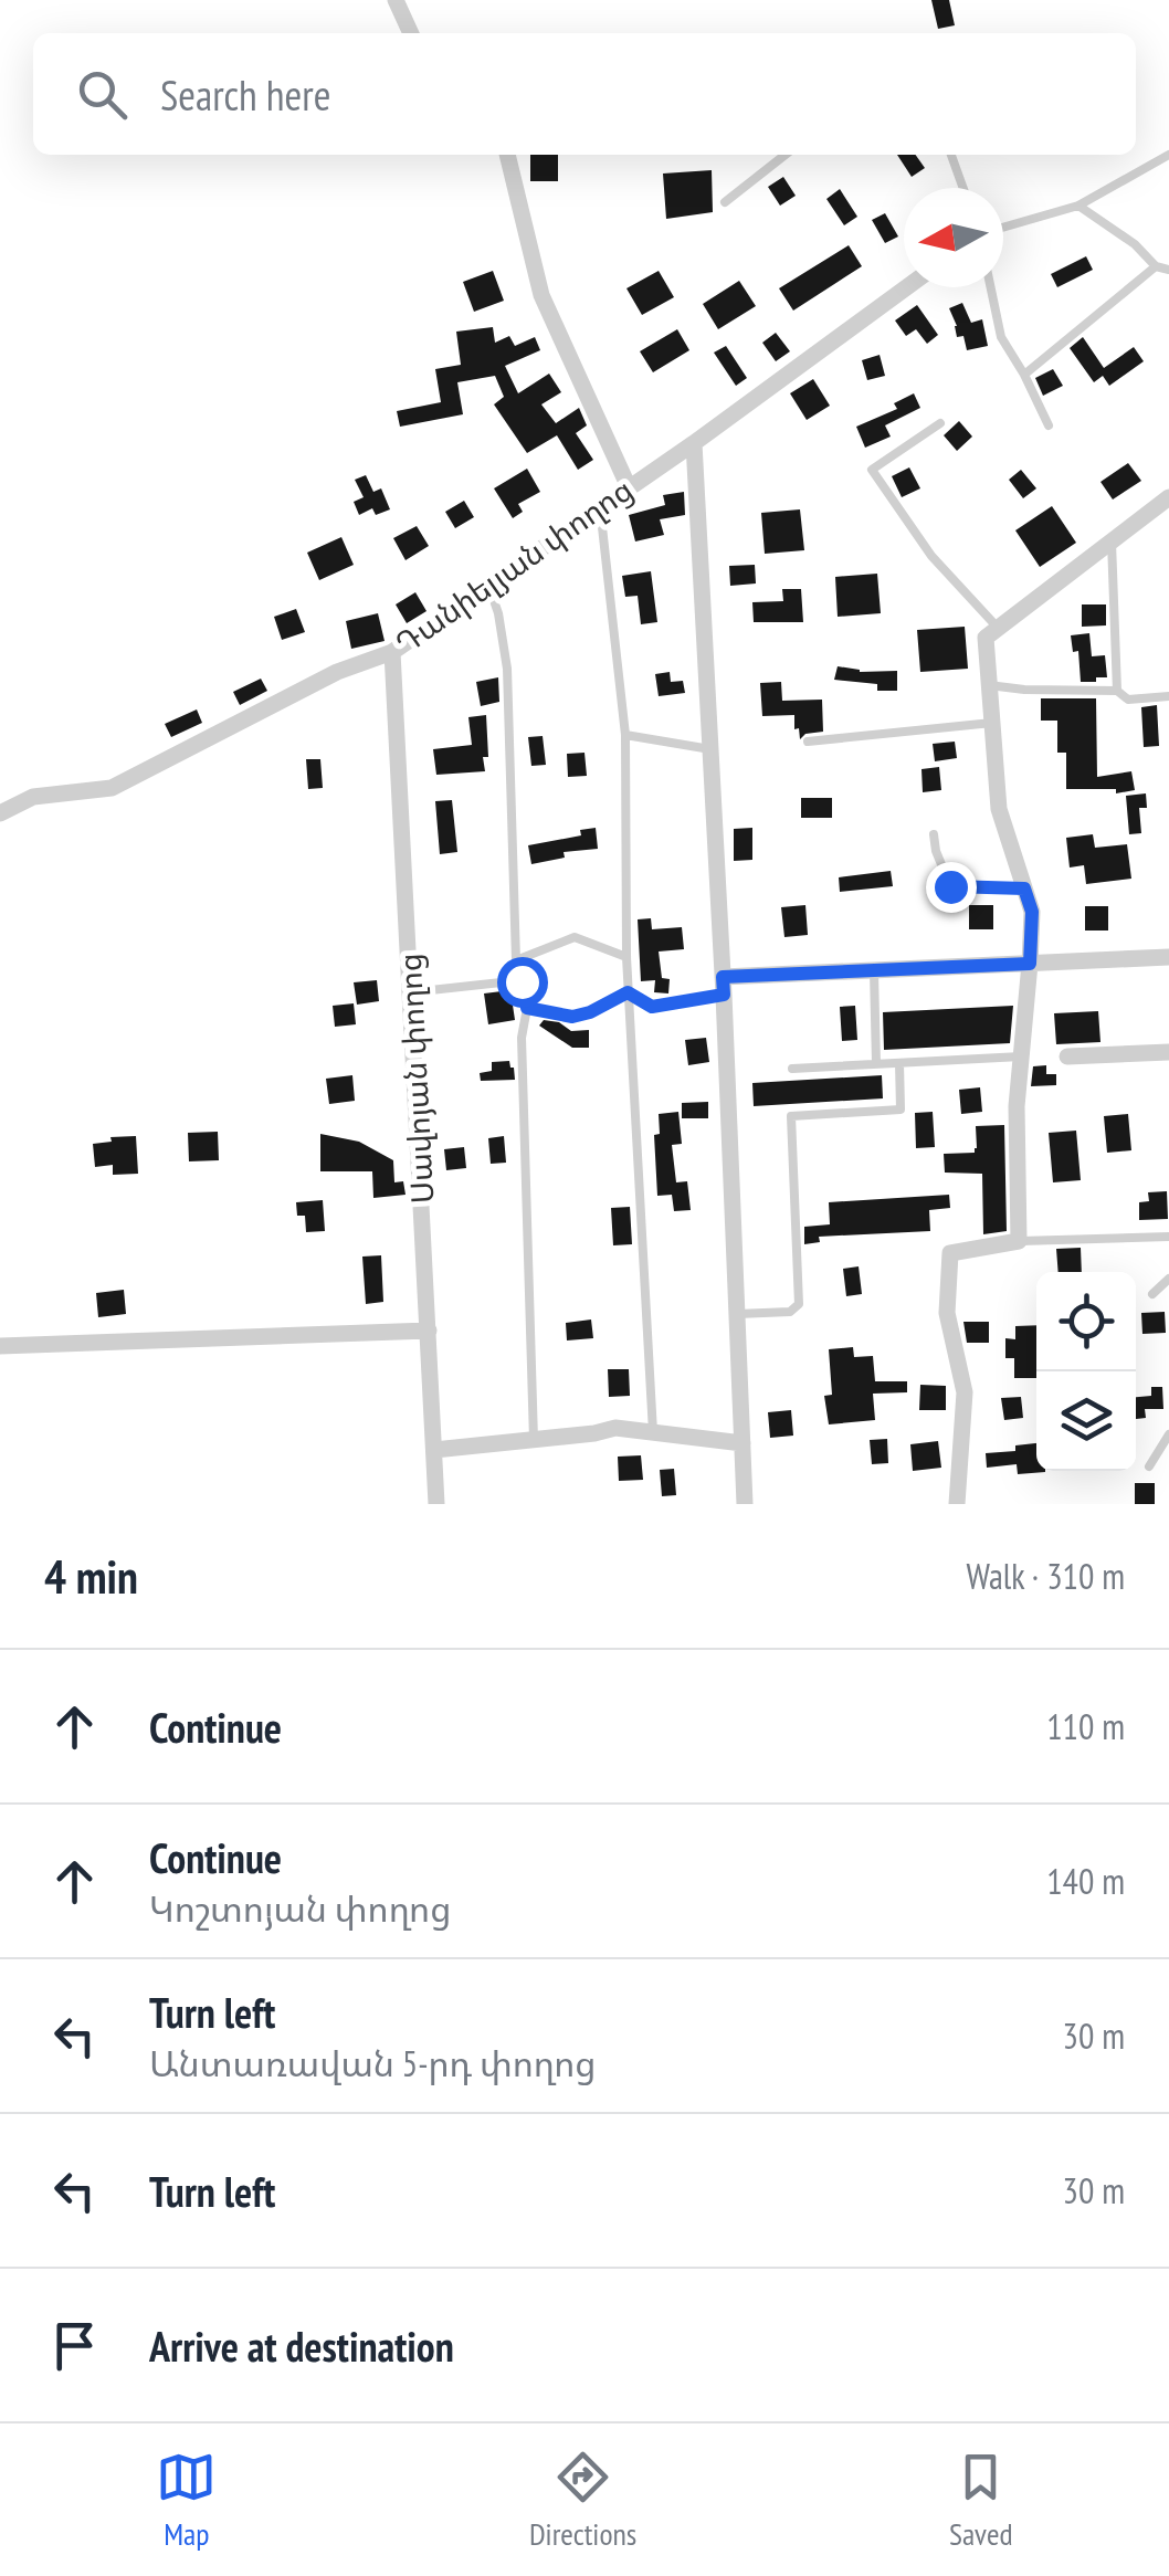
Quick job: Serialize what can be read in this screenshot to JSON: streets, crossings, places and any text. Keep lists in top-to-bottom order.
{
  "streets": {
    "street": ["Դանիելյան փողոց", "Սավոյան փողոց"]
  },
  "crossings": [
    ["Դանիելյան փողոց", "Սավոյան փողոց"]
  ],
  "north": "left",
  "page": {
    "search": "Search here",
    "heading": ["4 min", "Walk · 310 m"],
    "list": [
      ["Continue", "110 m"],
      ["Continue", "Կոշտոյան փողոց", "140 m"],
      ["Turn left", "Անտառավան 5-րդ փողոց", "30 m"],
      ["Turn left", "30 m"],
      "Arrive at destination"
    ],
    "nav": ["Map", "Directions", "Saved"]
  }
}
